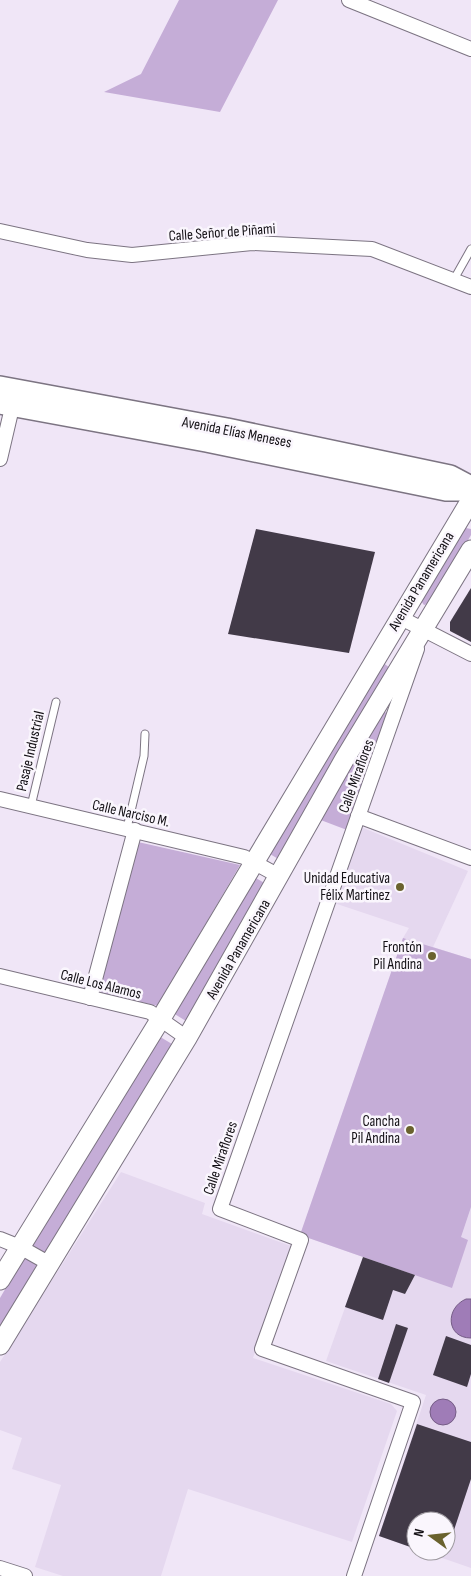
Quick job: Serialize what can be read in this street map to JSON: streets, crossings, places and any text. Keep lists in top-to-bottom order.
{
  "streets": {
    "main road": ["Avenida Elías Meneses", "Avenida Panamericana"],
    "street": [
      "Calle Señor de Piñami",
      "Calle Miraflores",
      "Calle Narciso M.",
      "Calle Los Alamos"
    ],
    "lane": ["Pasaje Industrial"]
  },
  "crossings": [
    ["Avenida Panamericana", "Calle Miraflores"],
    ["Avenida Panamericana", "Calle Narciso M."],
    ["Avenida Panamericana", "Calle Los Alamos"],
    ["Pasaje Industrial", "Calle Narciso M."]
  ],
  "places": ["Unidad Educativa Félix Martinez", "Frontón Pil Andina", "Cancha Pil Andina"],
  "north": "left"
}
